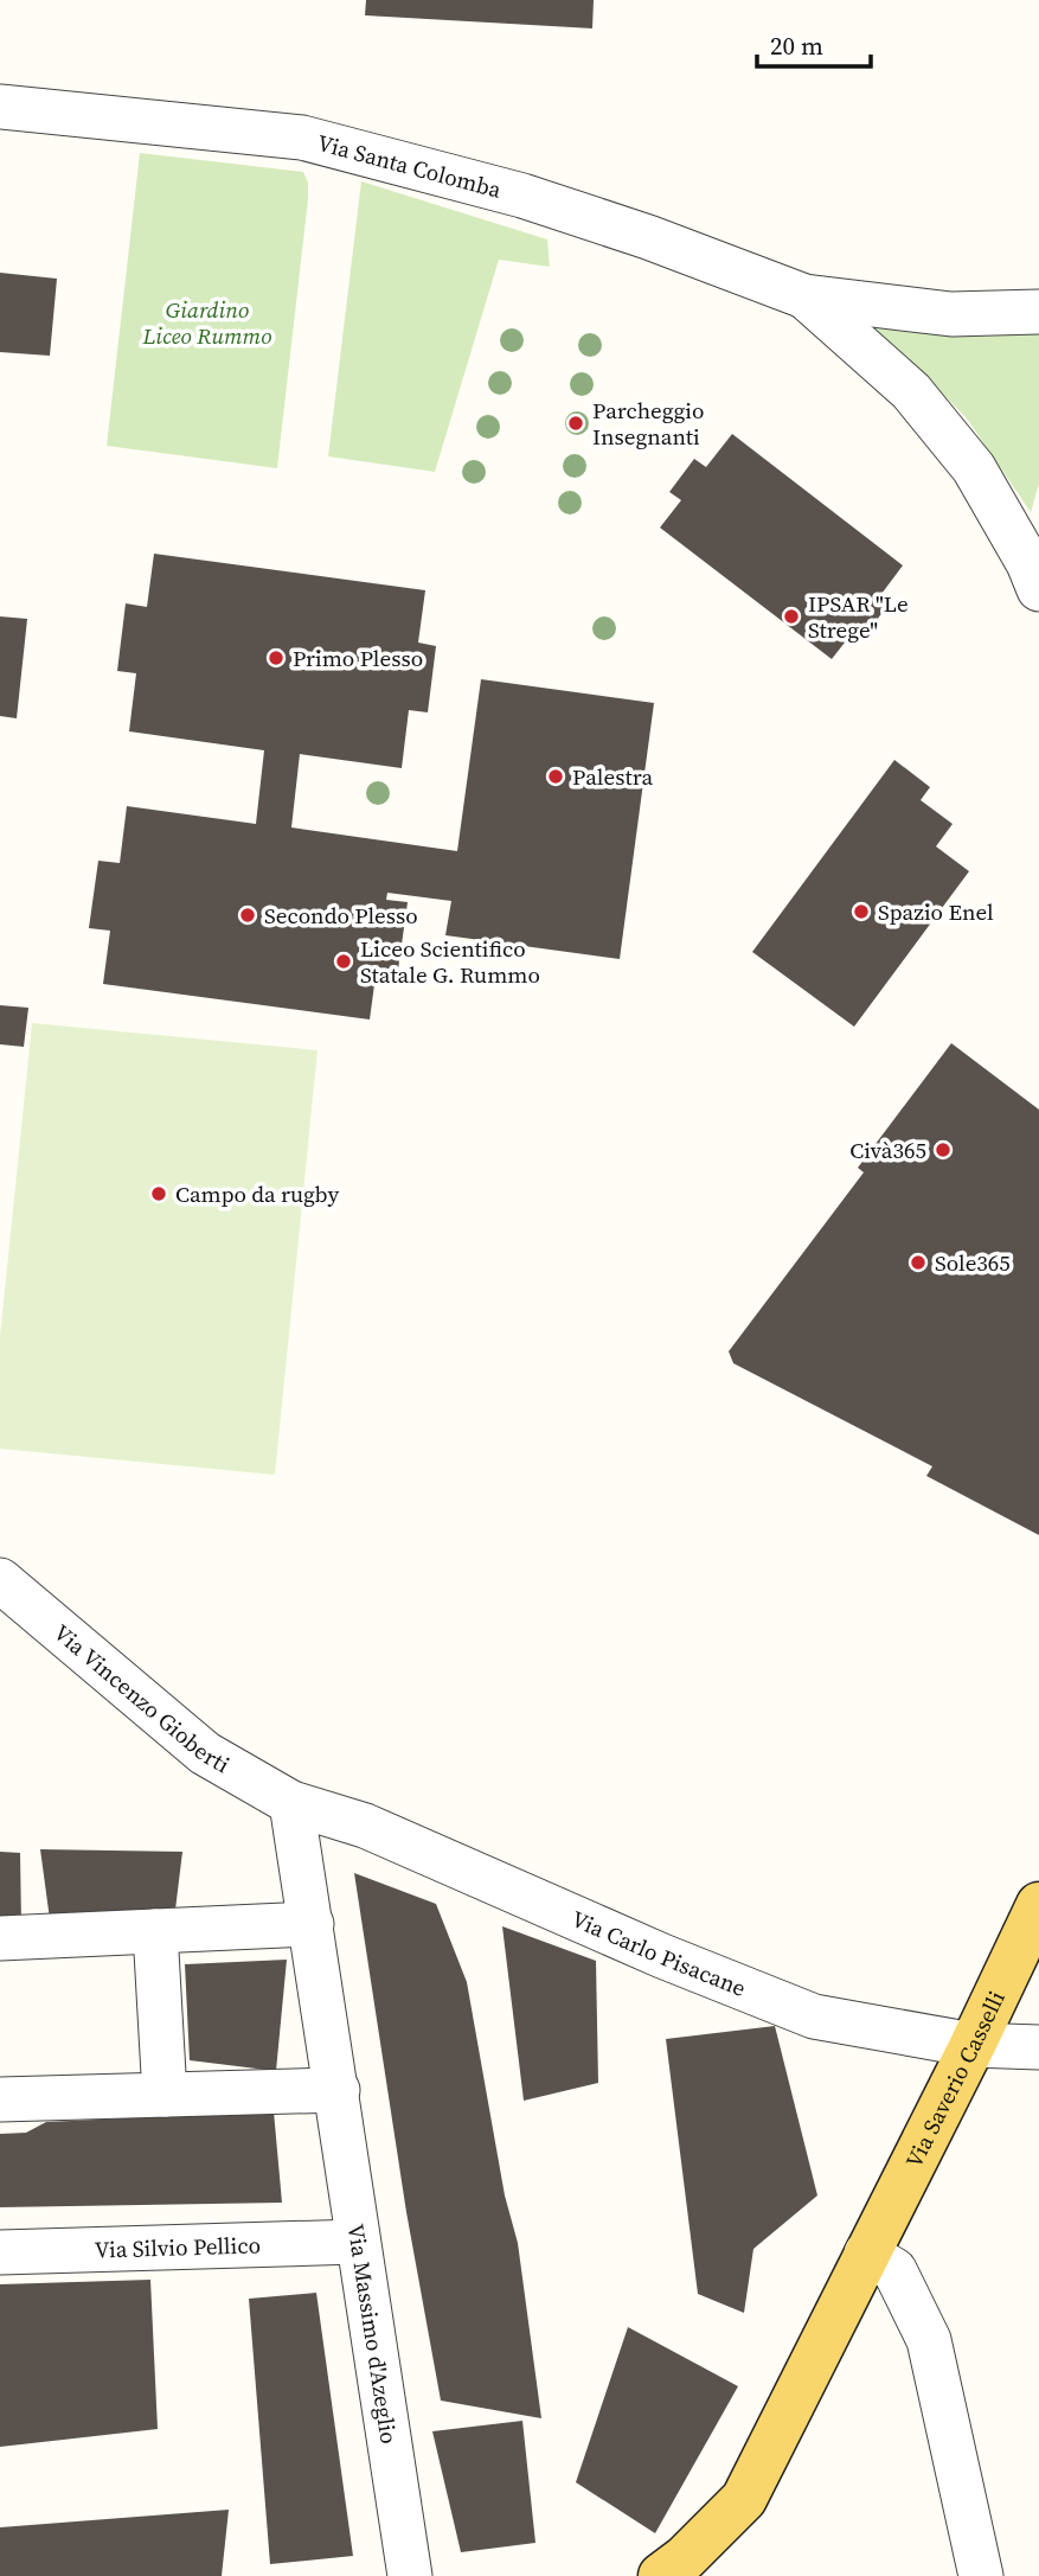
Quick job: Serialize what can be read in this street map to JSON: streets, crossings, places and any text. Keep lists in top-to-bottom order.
{
  "streets": {
    "main road": ["Via Saverio Casselli"],
    "street": [
      "Via Santa Colomba",
      "Via Vincenzo Gioberti",
      "Via Carlo Pisacane",
      "Via Silvio Pellico",
      "Via Massimo d'Azeglio"
    ]
  },
  "crossings": [
    ["Via Vincenzo Gioberti", "Via Carlo Pisacane"],
    ["Via Vincenzo Gioberti", "Via Massimo d'Azeglio"],
    ["Via Carlo Pisacane", "Via Saverio Casselli"],
    ["Via Carlo Pisacane", "Via Massimo d'Azeglio"],
    ["Via Silvio Pellico", "Via Massimo d'Azeglio"]
  ],
  "parks": ["Giardino Liceo Rummo"],
  "places": [
    "Parcheggio Insegnanti",
    "IPSAR \"Le Strege\"",
    "Primo Plesso",
    "Palestra",
    "Spazio Enel",
    "Secondo Plesso",
    "Liceo Scientifico Statale G. Rummo",
    "Civà365",
    "Campo da rugby",
    "Sole365"
  ],
  "scale_bar": "20 m"
}
